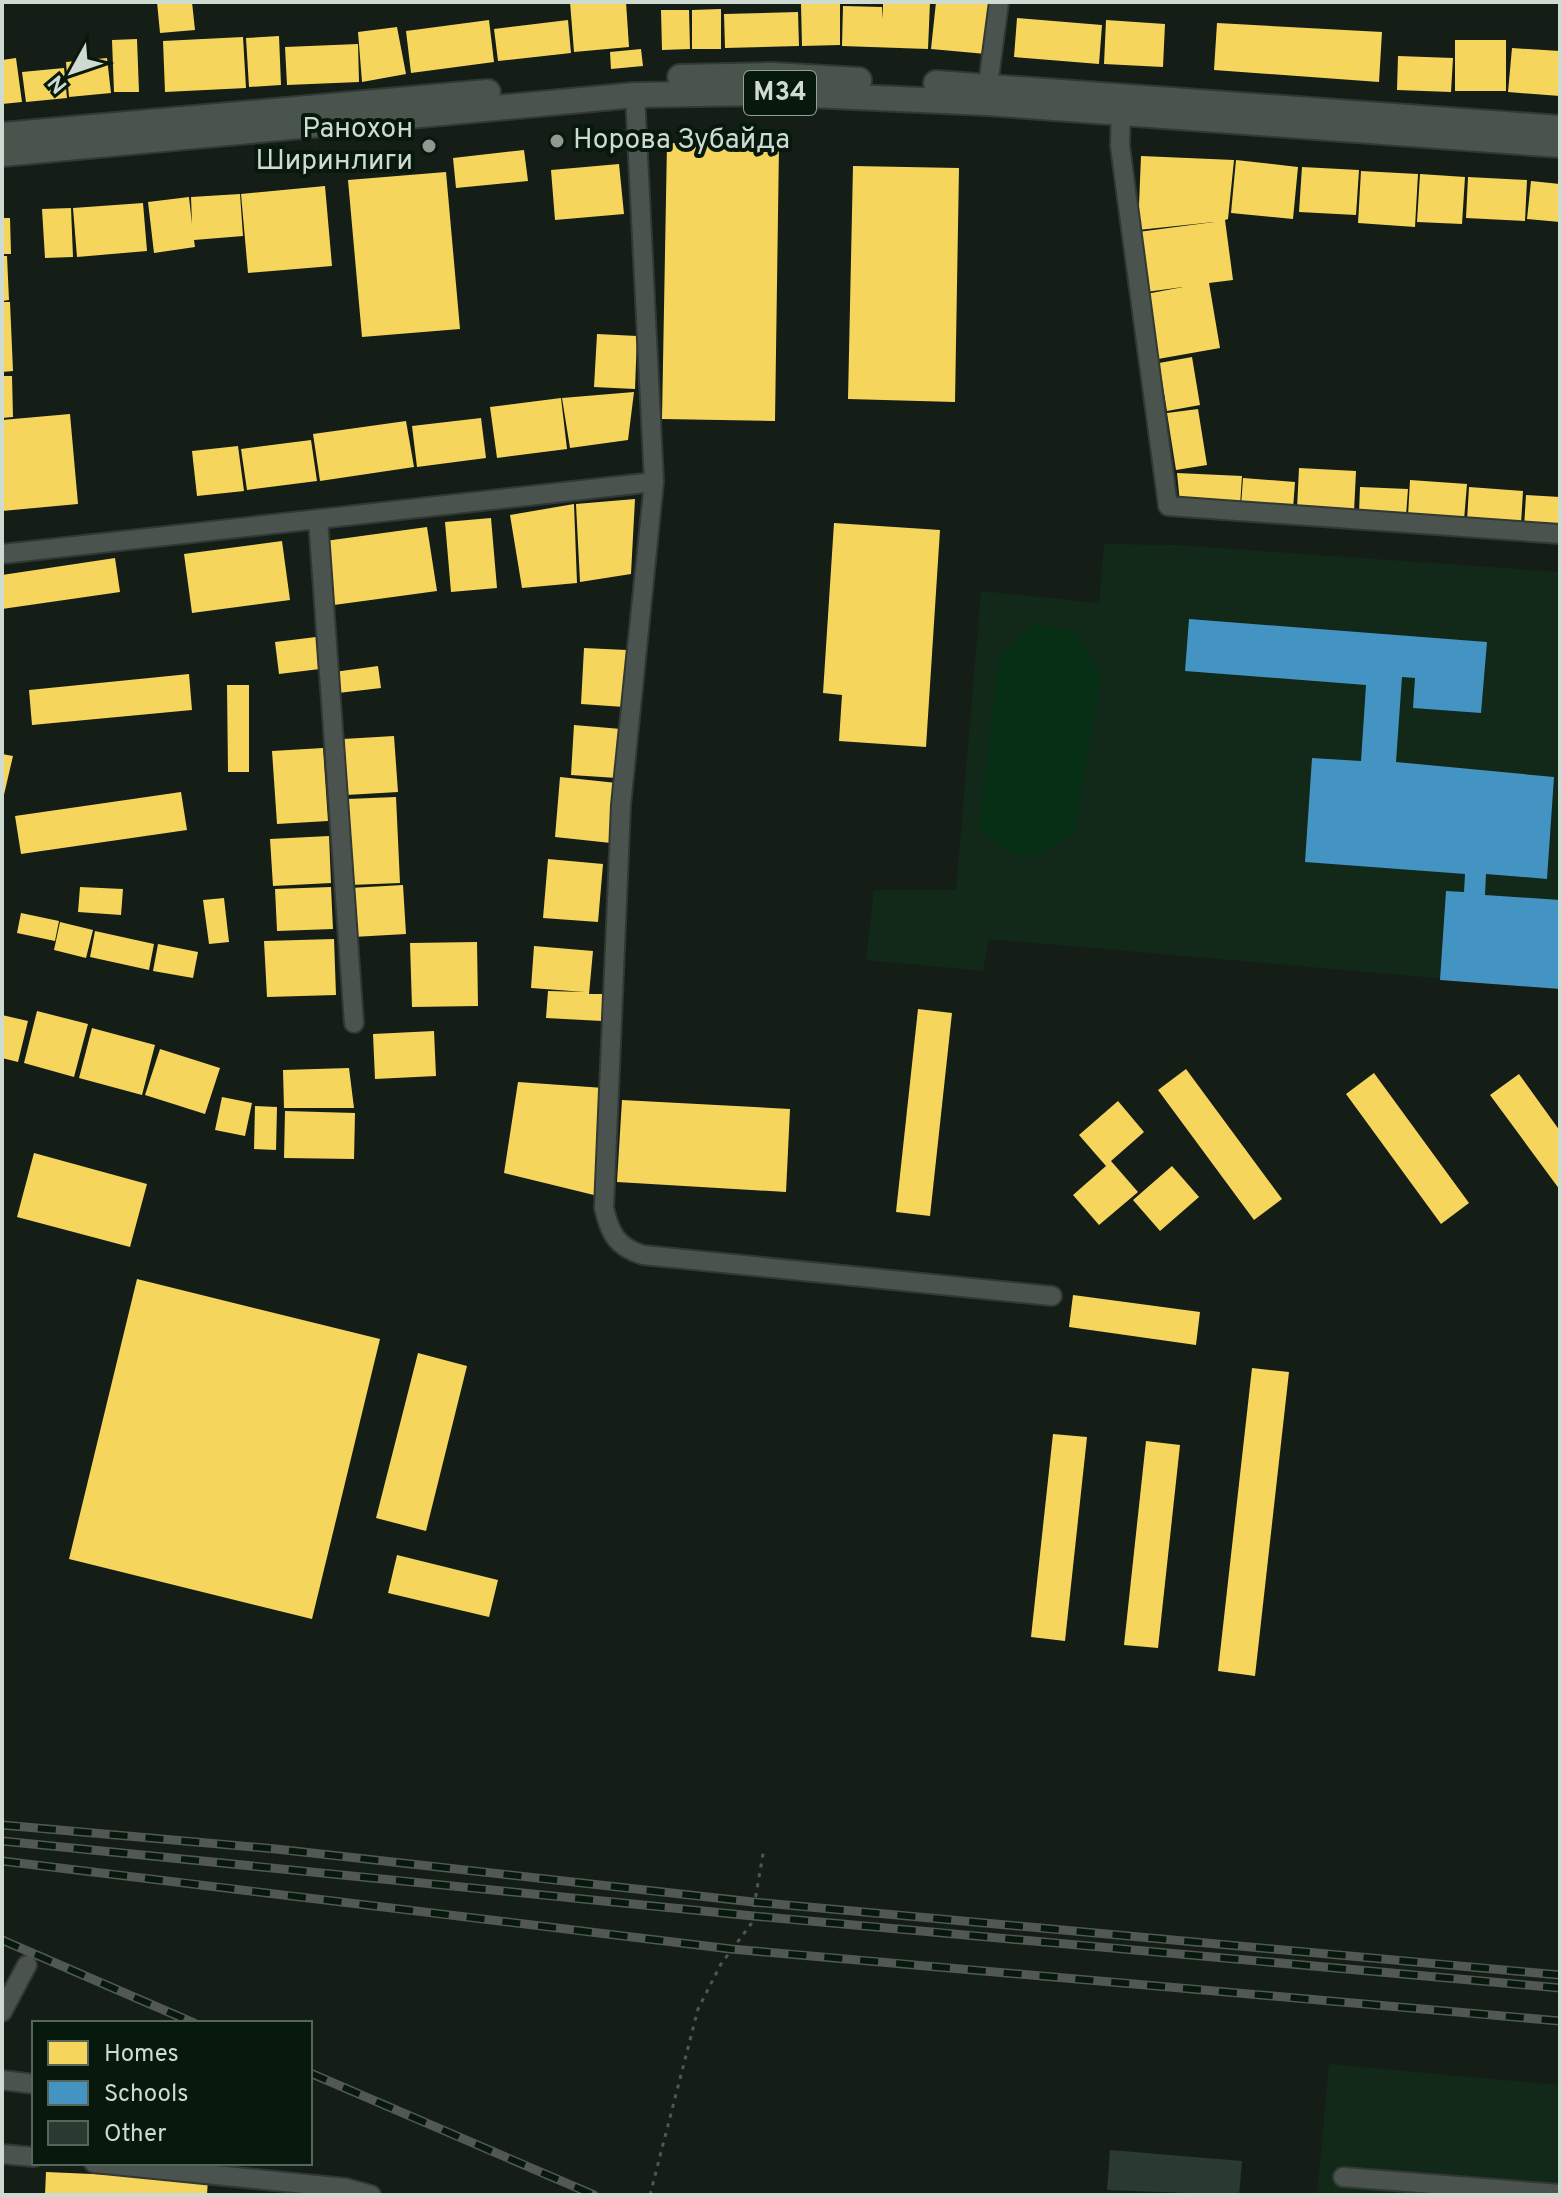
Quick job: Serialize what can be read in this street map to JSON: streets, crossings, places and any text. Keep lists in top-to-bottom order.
{
  "streets": {
    "main road": ["M34"]
  },
  "places": ["Норова Зубайда", "Ранохон Ширинлиги"],
  "legend": ["Homes", "Schools", "Other"],
  "north": "bottom left"
}
